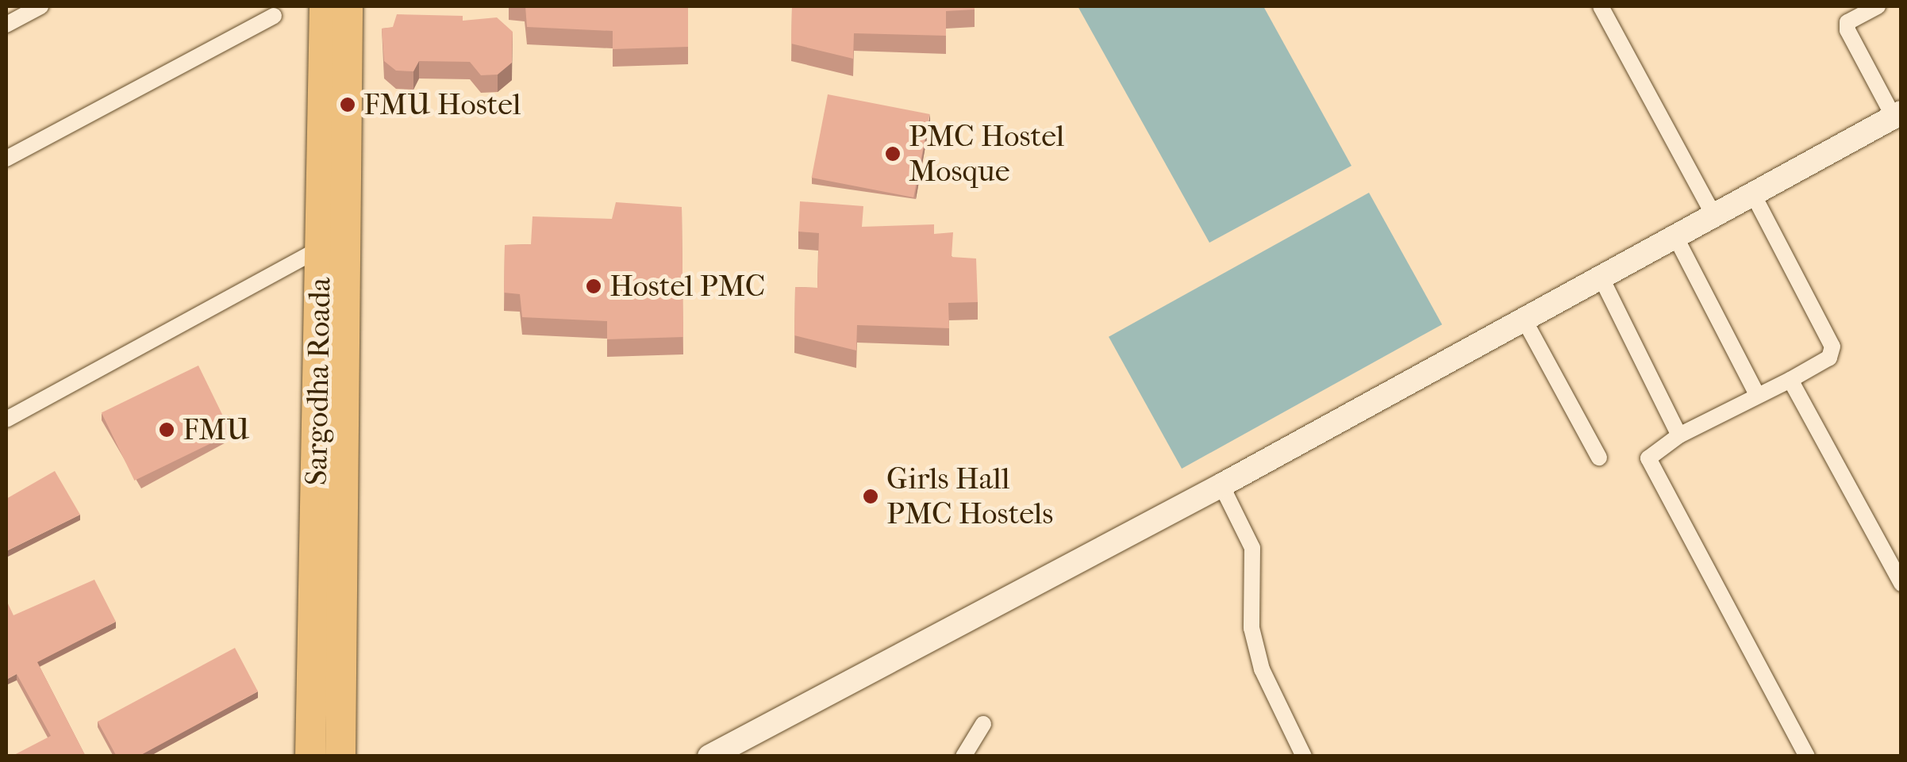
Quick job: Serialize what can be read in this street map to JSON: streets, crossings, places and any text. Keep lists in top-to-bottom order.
{
  "streets": {
    "highway": ["Sargodha Roada"]
  },
  "places": [
    "FMU Hostel",
    "PMC Hostel Mosque",
    "Hostel PMC",
    "FMU",
    "Girls Hall PMC Hostels"
  ]
}
